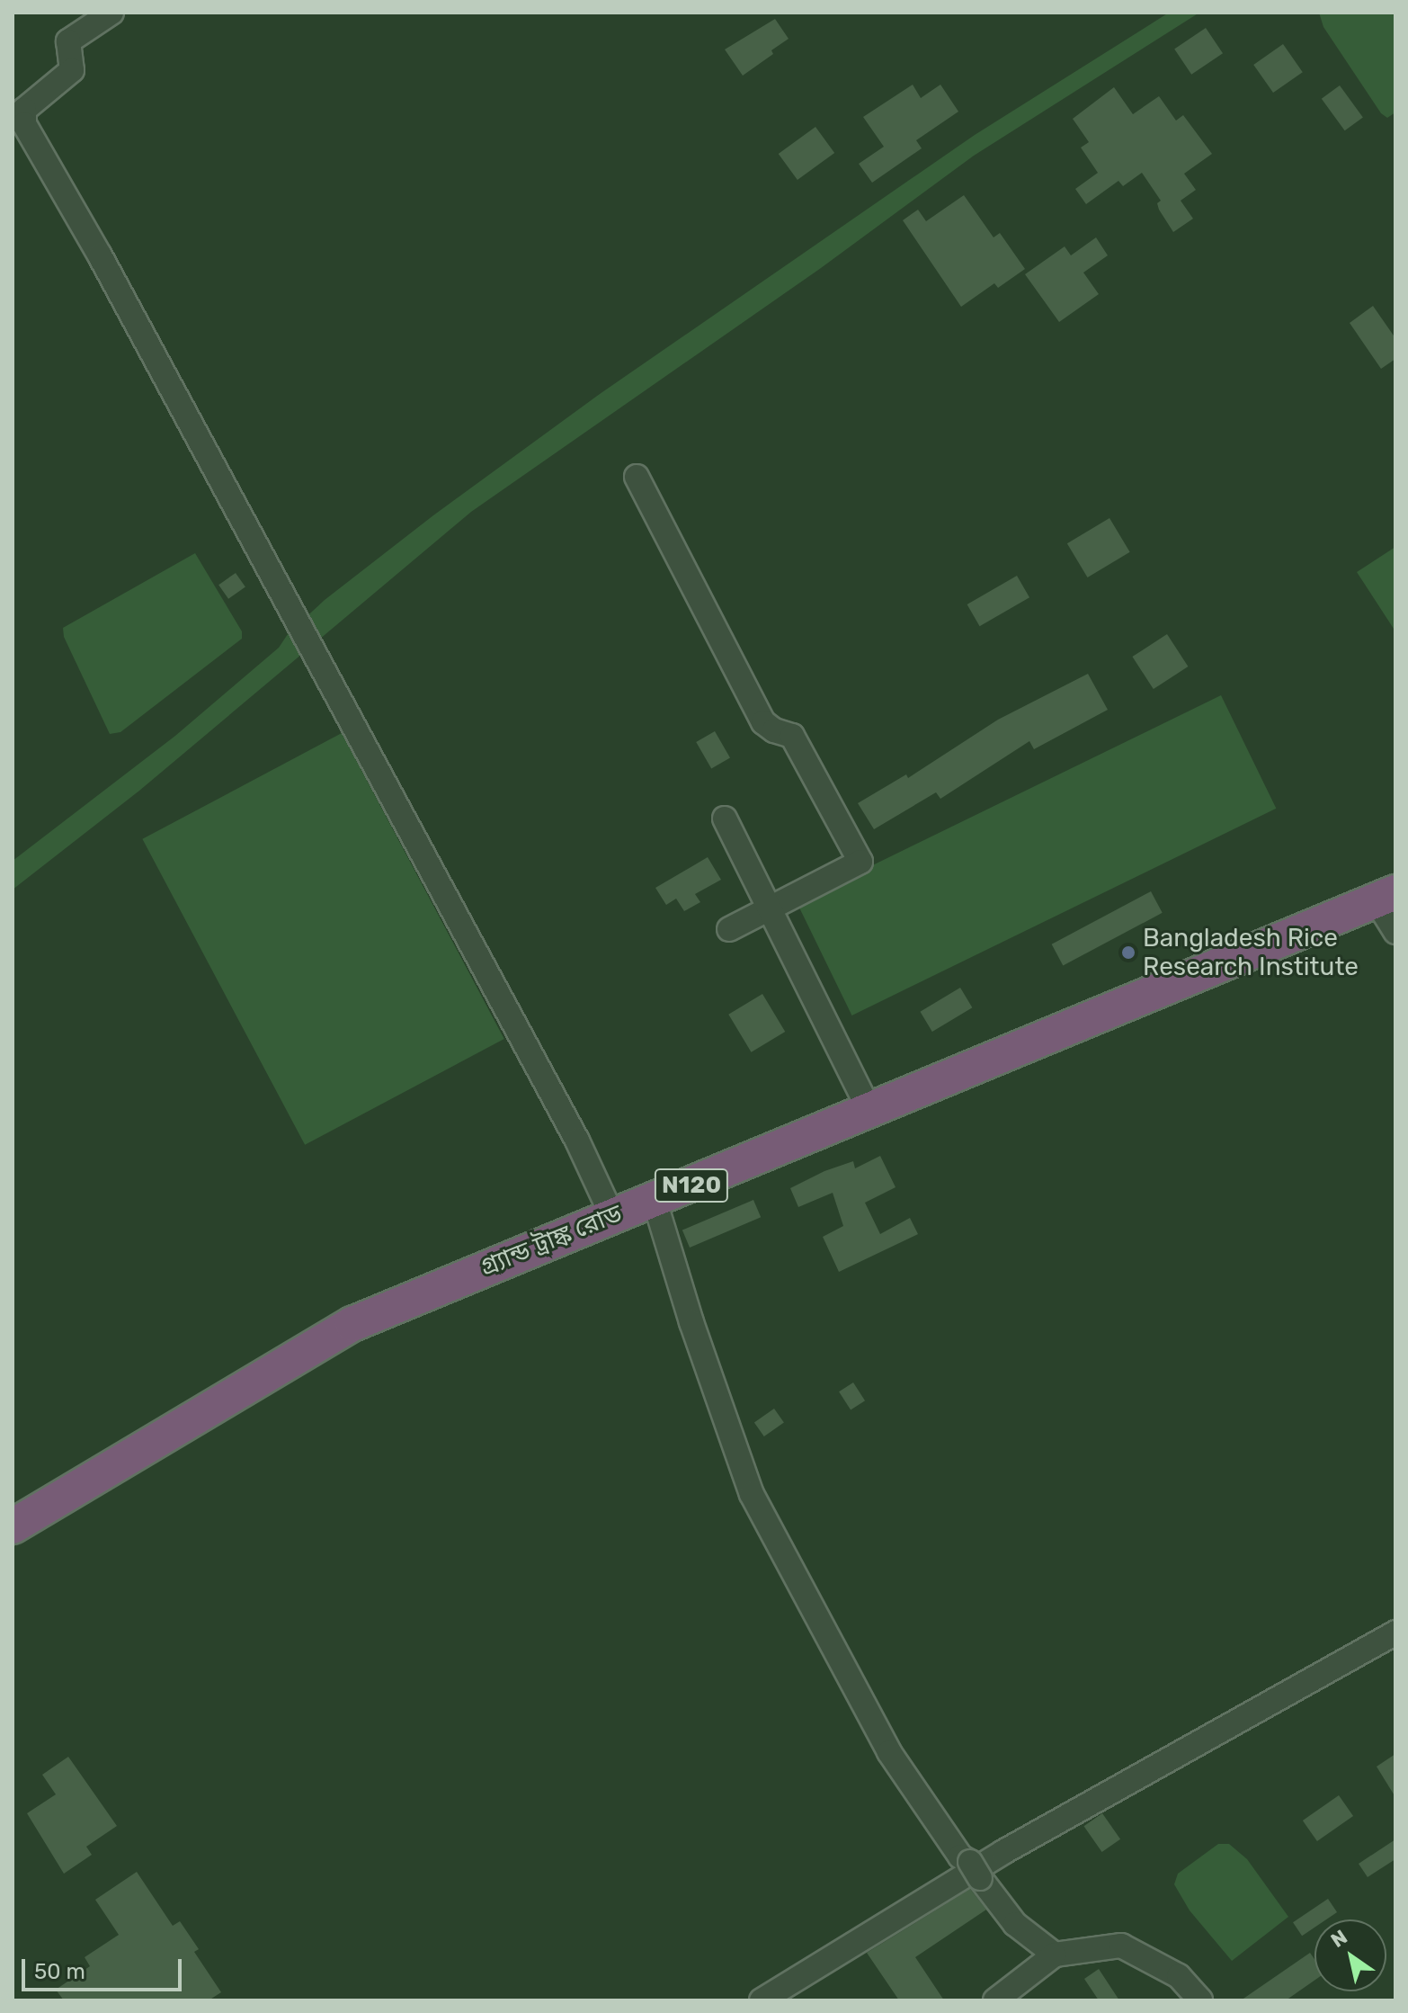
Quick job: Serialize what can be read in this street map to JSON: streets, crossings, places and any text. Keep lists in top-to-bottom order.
{
  "streets": {
    "highway": ["N120", "গ্র্যান্ড ট্রাঙ্ক রোড"]
  },
  "places": ["Bangladesh Rice Research Institute"],
  "scale_bar": "50 m",
  "north": "top left"
}
